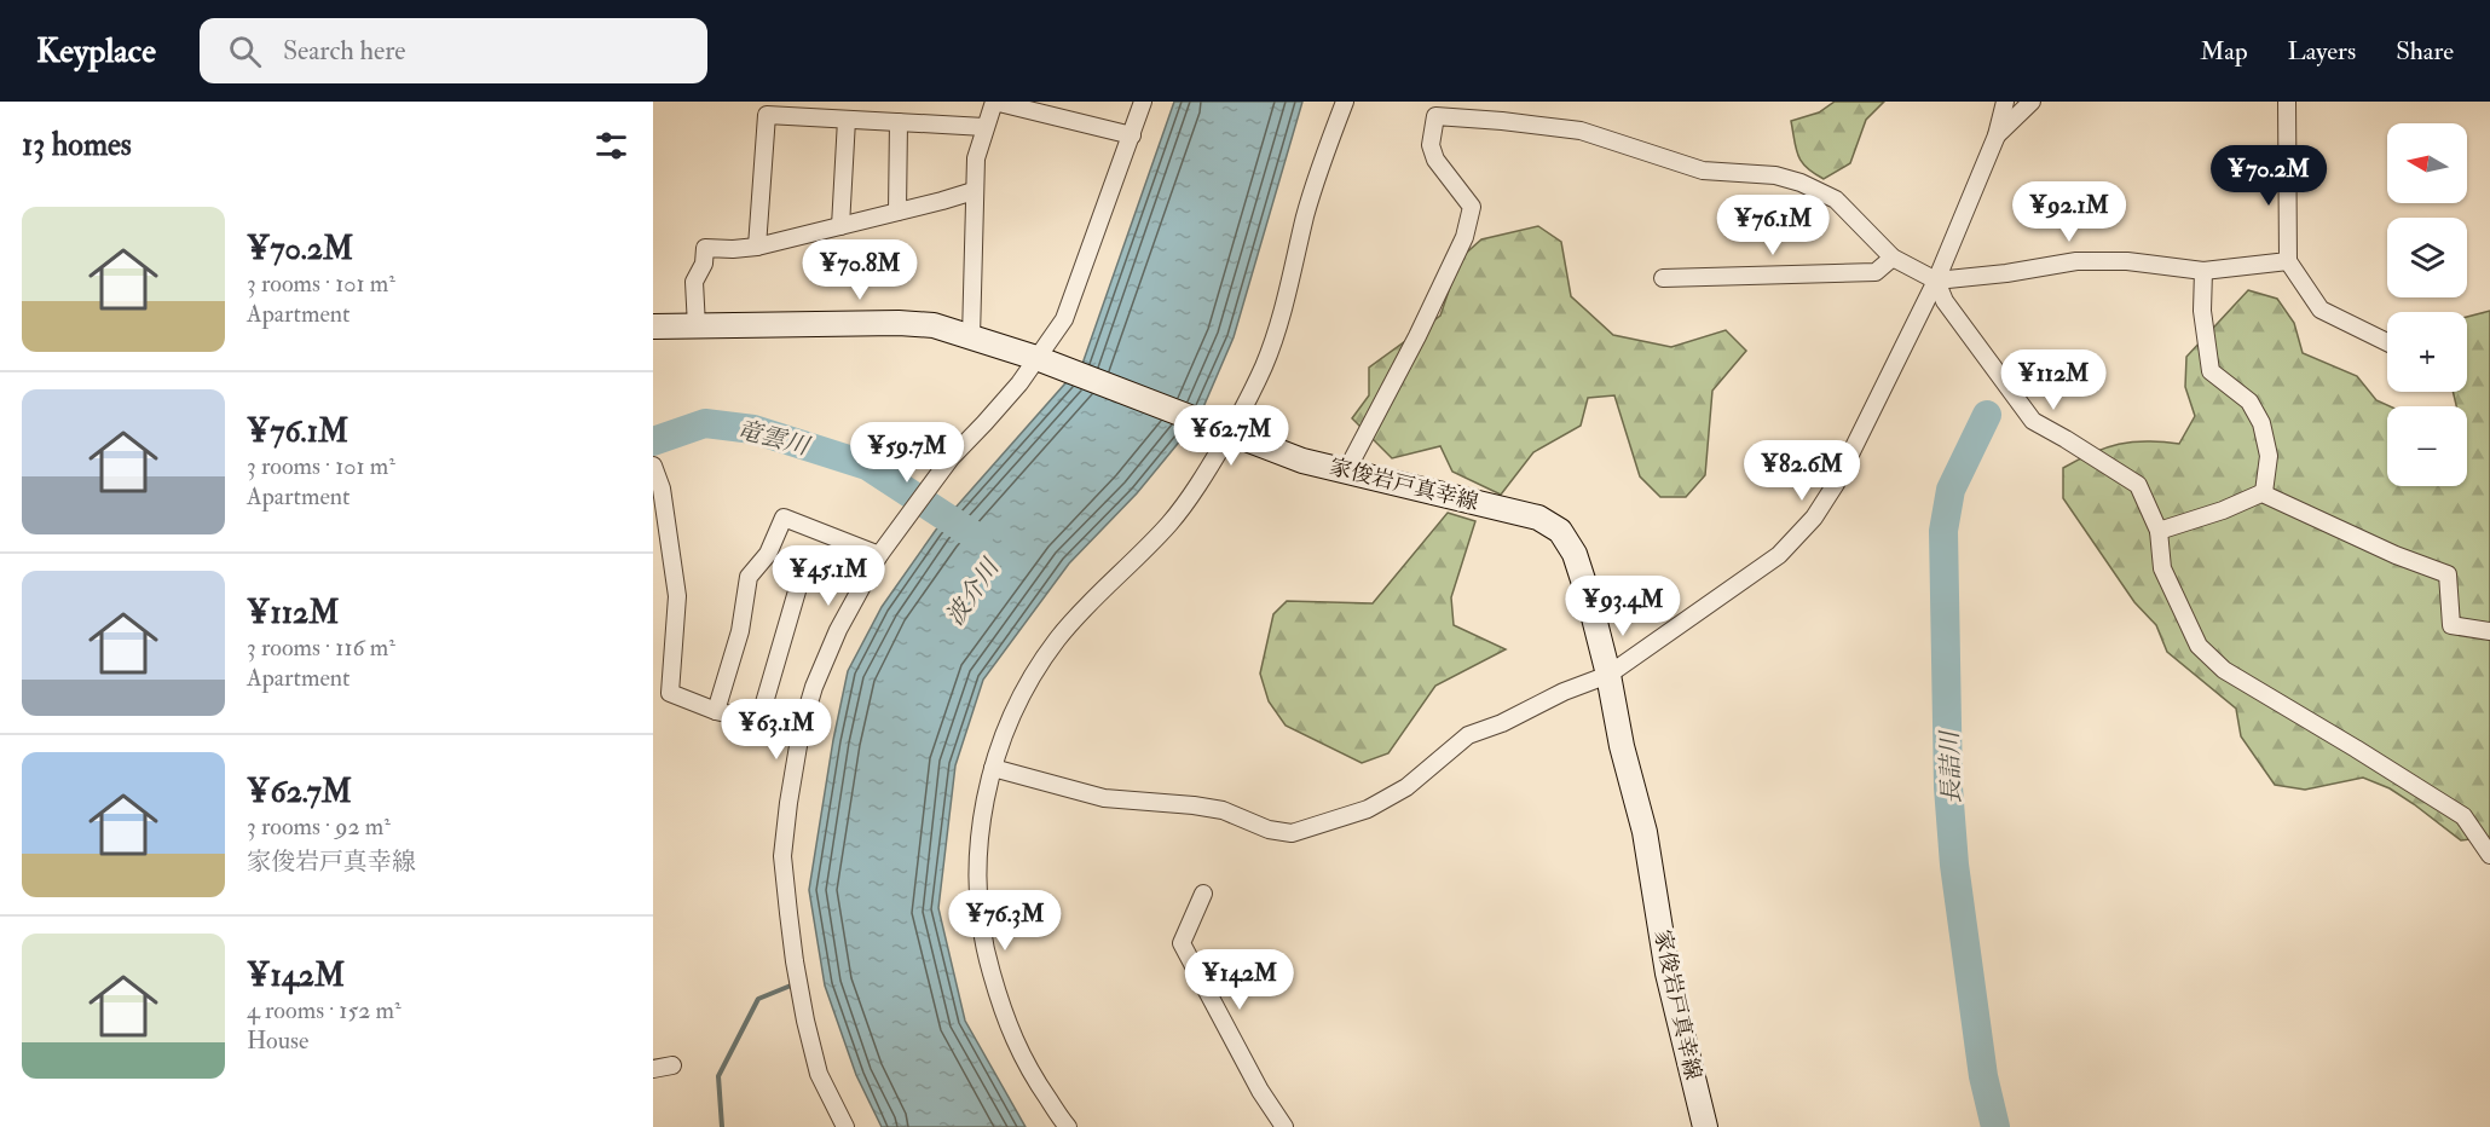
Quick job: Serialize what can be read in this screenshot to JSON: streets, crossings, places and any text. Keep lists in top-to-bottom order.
{
  "streets": {
    "main road": ["家俊岩戸真幸線"]
  },
  "water": ["竜雲川", "波介川", "長詰川"],
  "north": "left",
  "page": {
    "header": "Keyplace",
    "search": "Search here",
    "nav": ["Map", "Layers", "Share"],
    "heading": "13 homes",
    "map_buttons": ["+", "−"],
    "price": [
      "¥70.2M",
      "¥92.1M",
      "¥76.1M",
      "¥70.8M",
      "¥112M",
      "¥62.7M",
      "¥59.7M",
      "¥82.6M",
      "¥45.1M",
      "¥93.4M",
      "¥63.1M",
      "¥76.3M",
      "¥142M"
    ],
    "list": [
      {
        "name": "¥70.2M",
        "note": "3 rooms · 101 m² · Apartment"
      },
      {
        "name": "¥76.1M",
        "note": "3 rooms · 101 m² · Apartment"
      },
      {
        "name": "¥112M",
        "note": "3 rooms · 116 m² · Apartment"
      },
      {
        "name": "¥62.7M",
        "note": "3 rooms · 92 m² · 家俊岩戸真幸線"
      },
      {
        "name": "¥142M",
        "note": "4 rooms · 152 m² · House"
      }
    ]
  }
}
